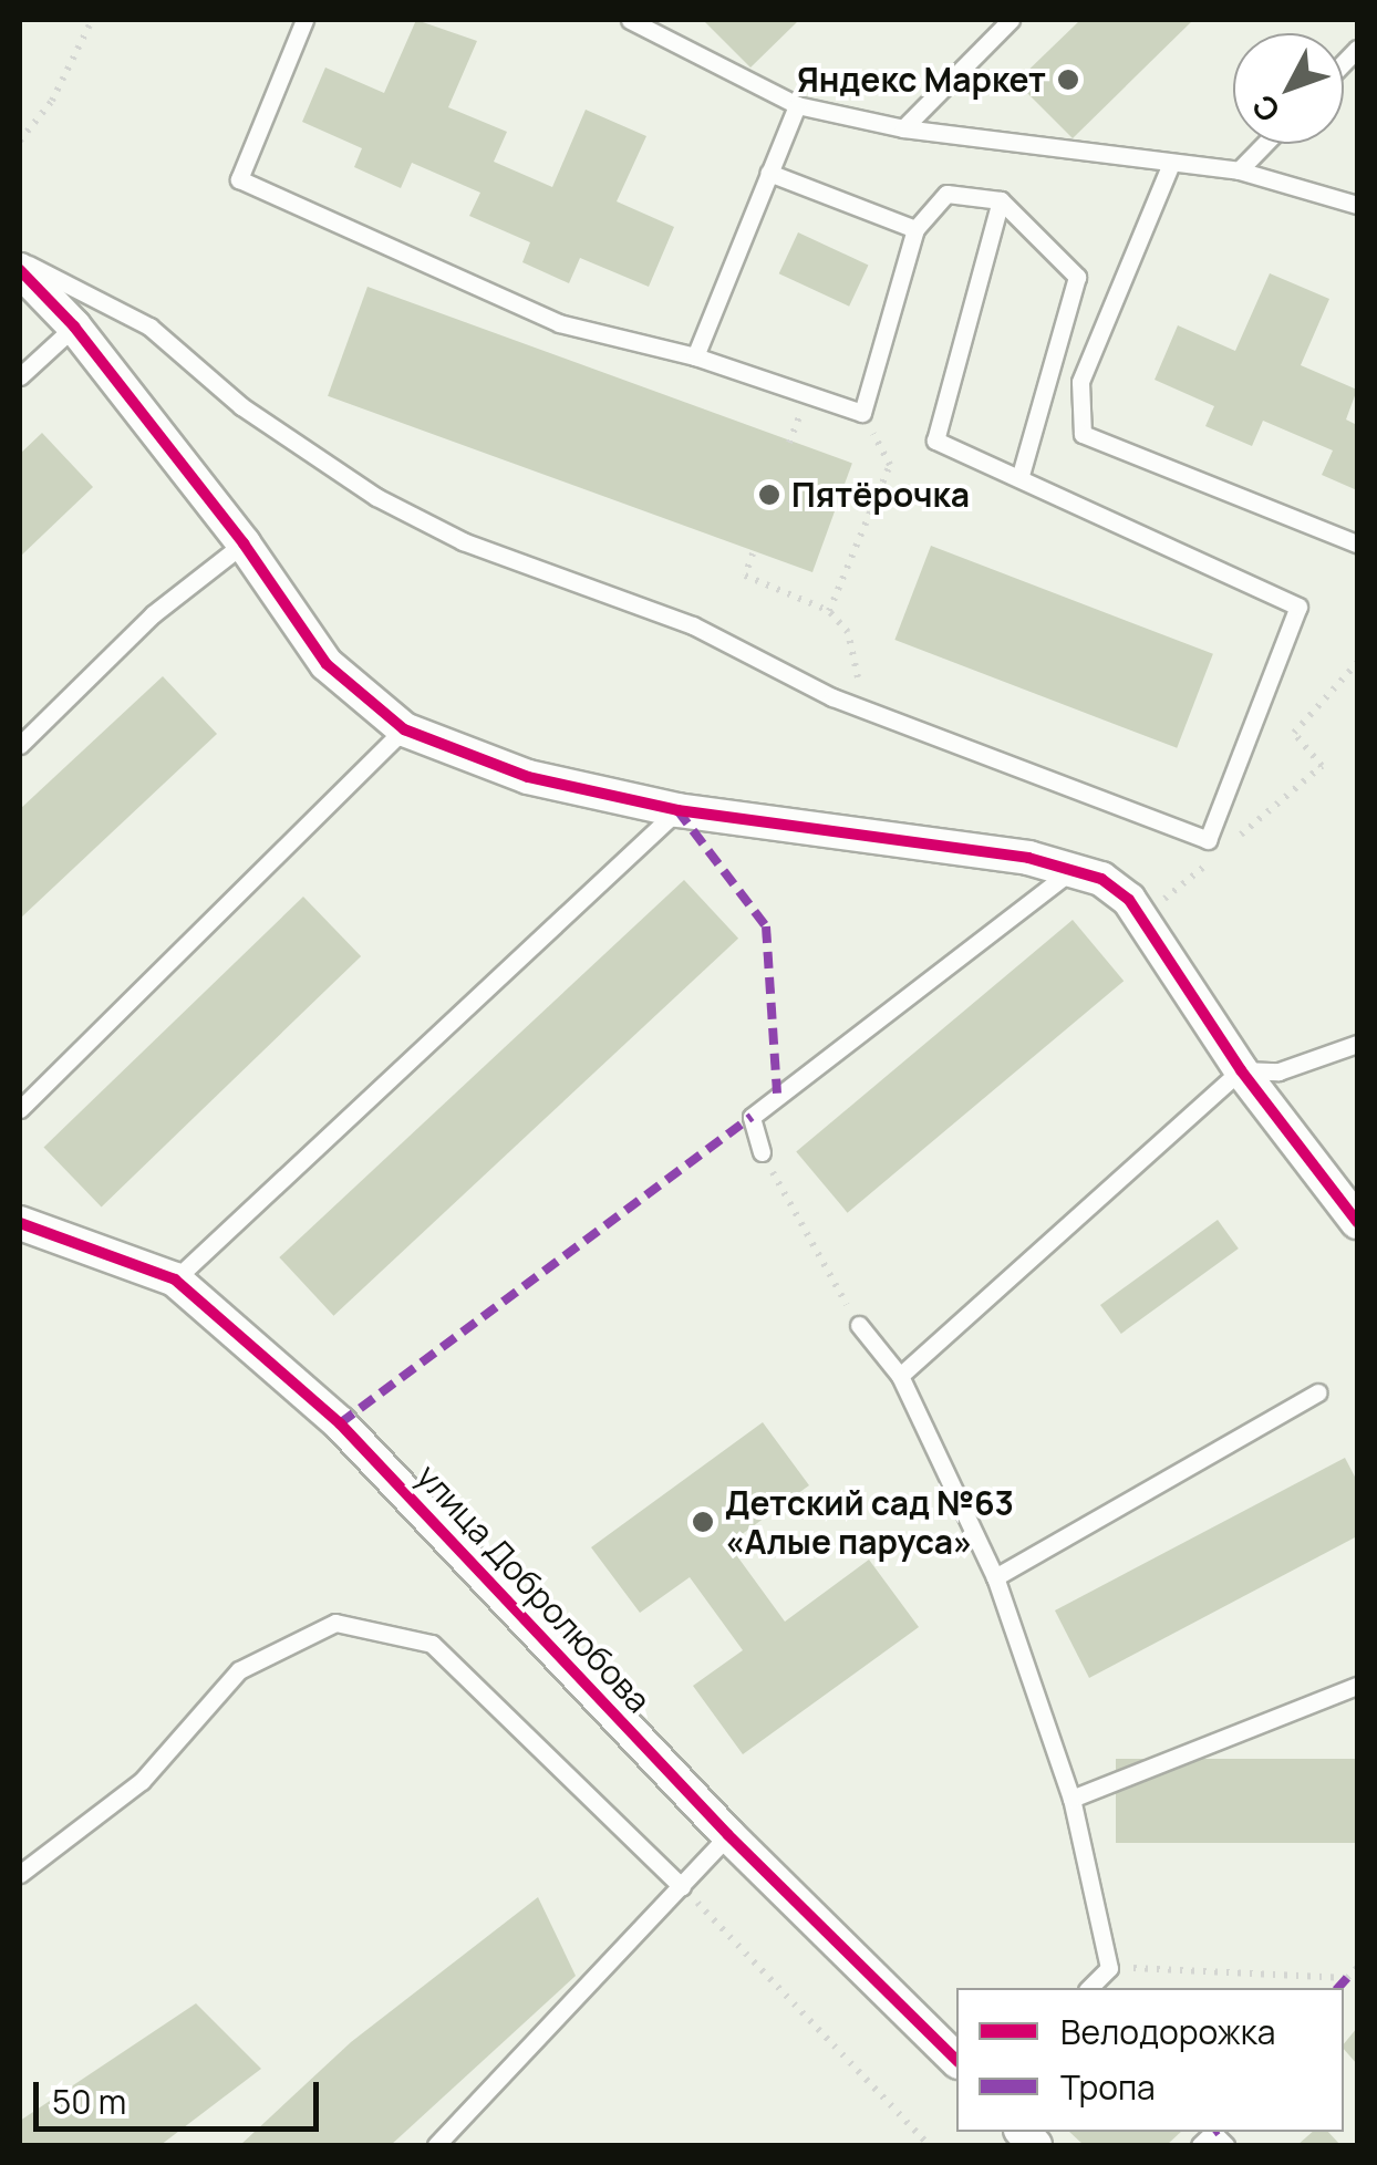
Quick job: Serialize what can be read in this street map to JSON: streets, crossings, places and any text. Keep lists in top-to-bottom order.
{
  "streets": {
    "street": ["улица Добролюбова"]
  },
  "places": ["Яндекс Маркет", "Пятёрочка", "Детский сад №63 «Алые паруса»"],
  "legend": ["Велодорожка", "Тропа"],
  "scale_bar": "50 m",
  "north": "bottom left"
}
